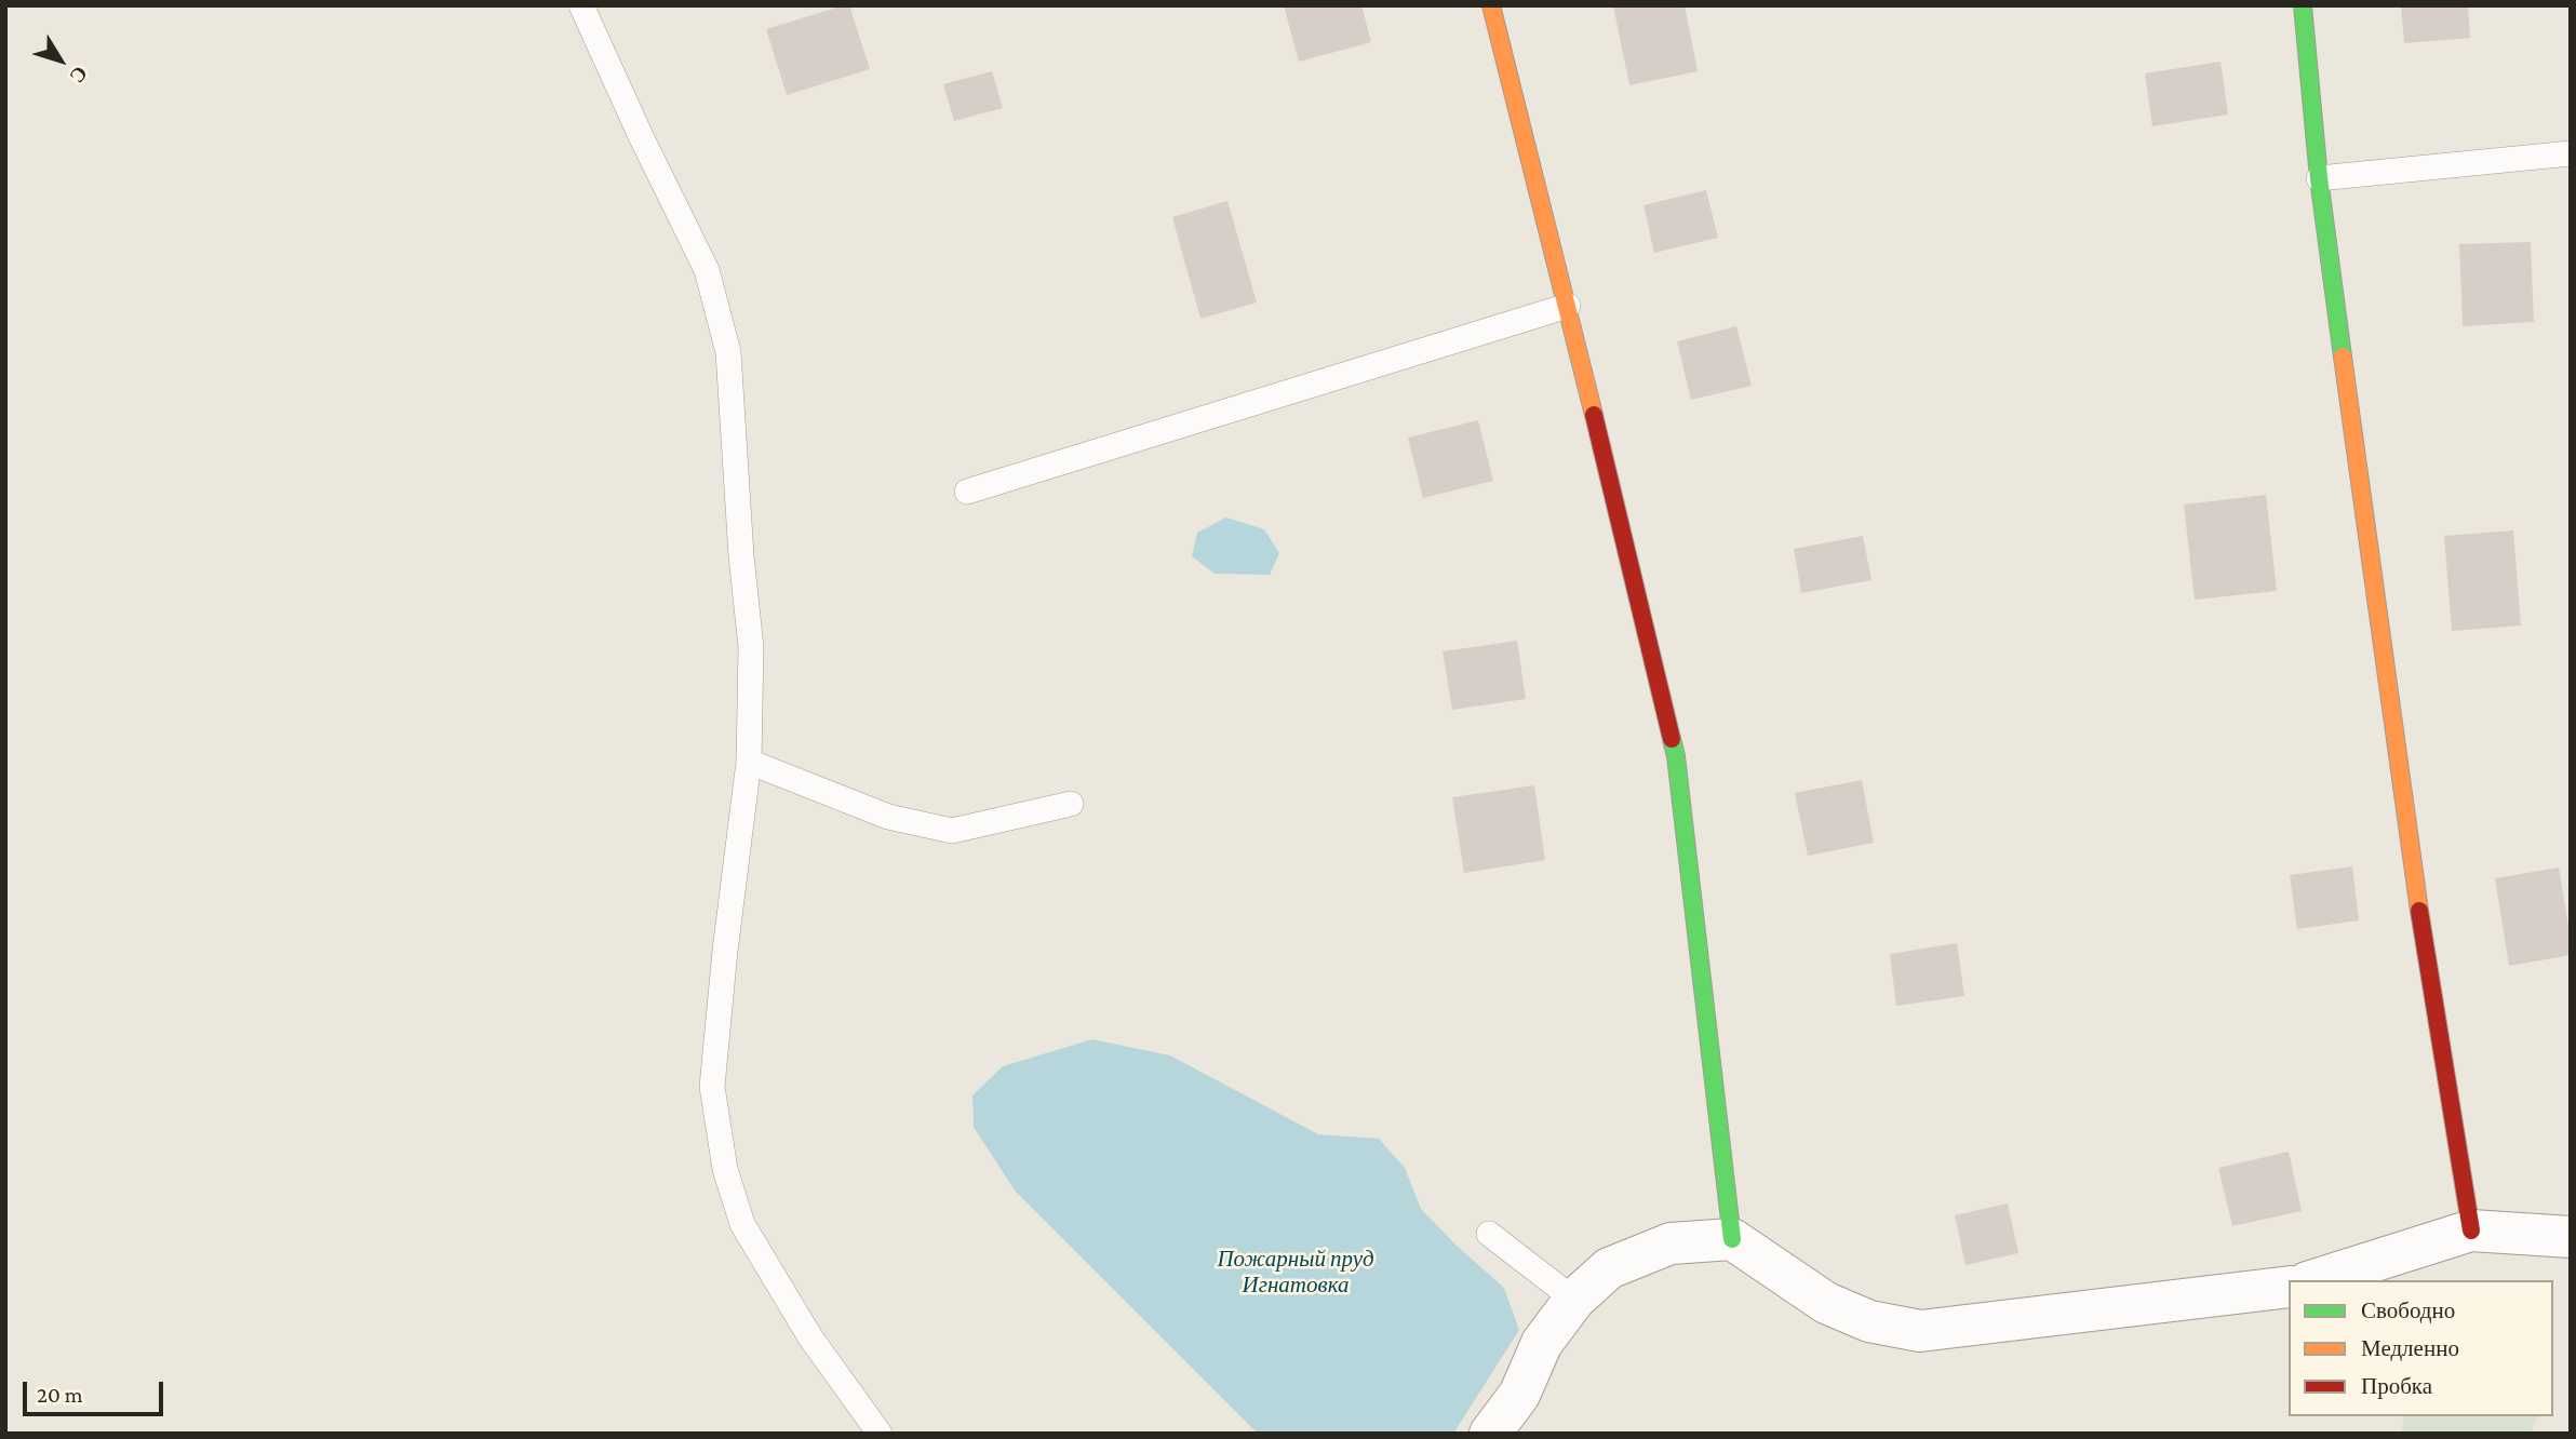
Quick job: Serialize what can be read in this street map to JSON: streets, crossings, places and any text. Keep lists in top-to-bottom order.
{
  "water": ["Пожарный пруд Игнатовка"],
  "legend": ["Свободно", "Медленно", "Пробка"],
  "scale_bar": "20 m",
  "north": "bottom right"
}
